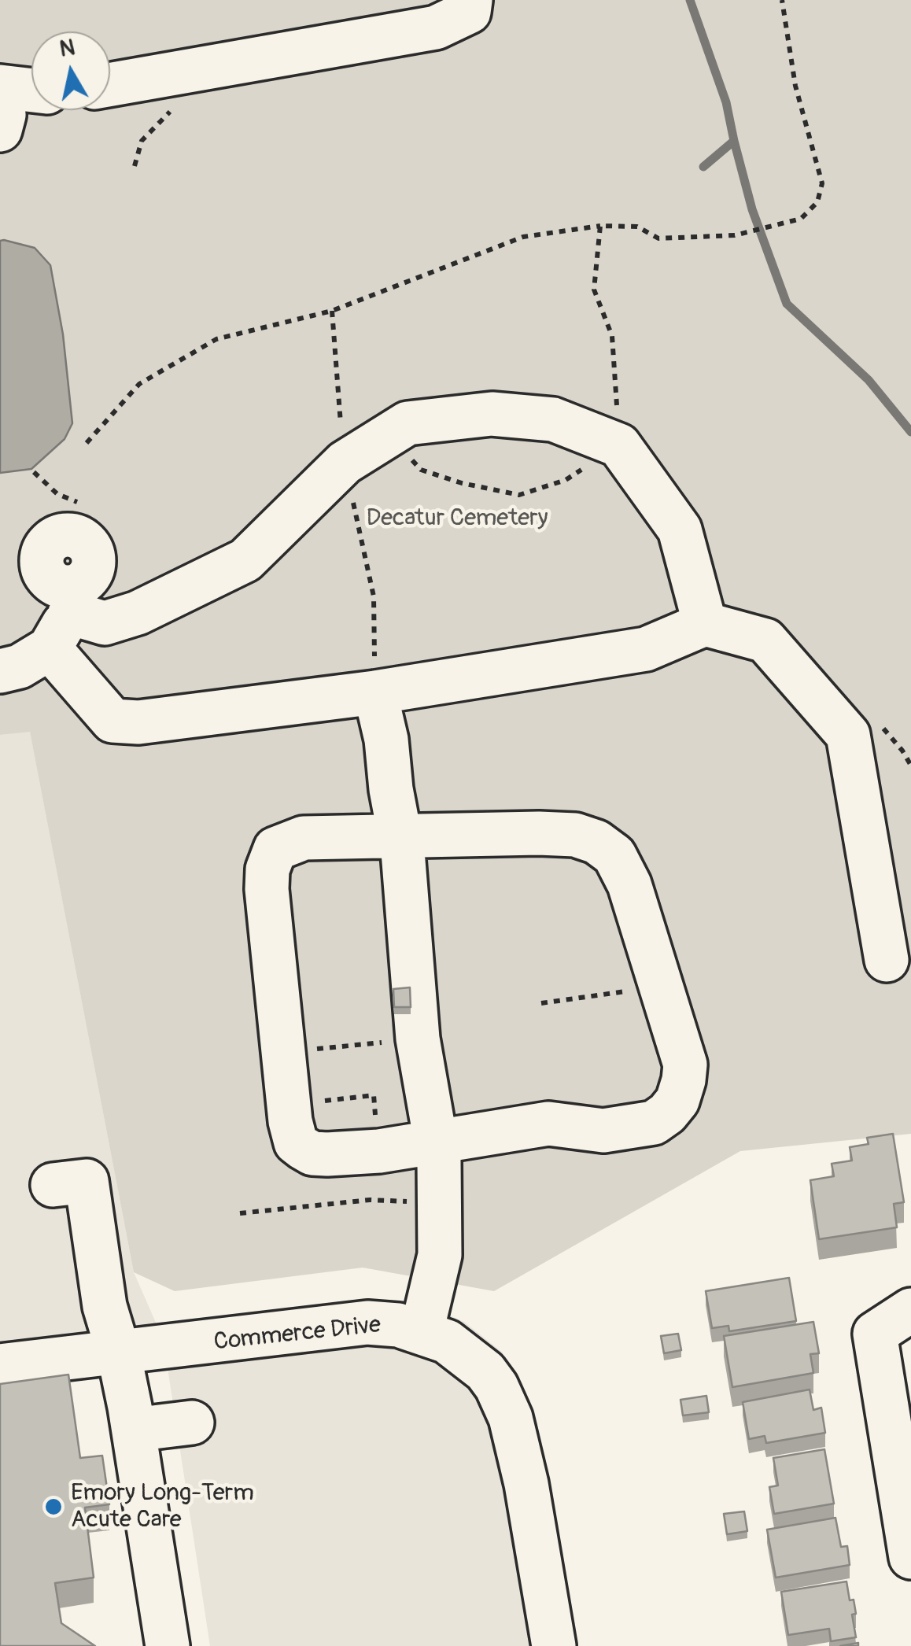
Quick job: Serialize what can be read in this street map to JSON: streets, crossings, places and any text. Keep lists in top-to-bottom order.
{
  "streets": {
    "main road": ["Commerce Drive"]
  },
  "parks": ["Decatur Cemetery"],
  "places": ["Emory Long-Term Acute Care"],
  "north": "top"
}
